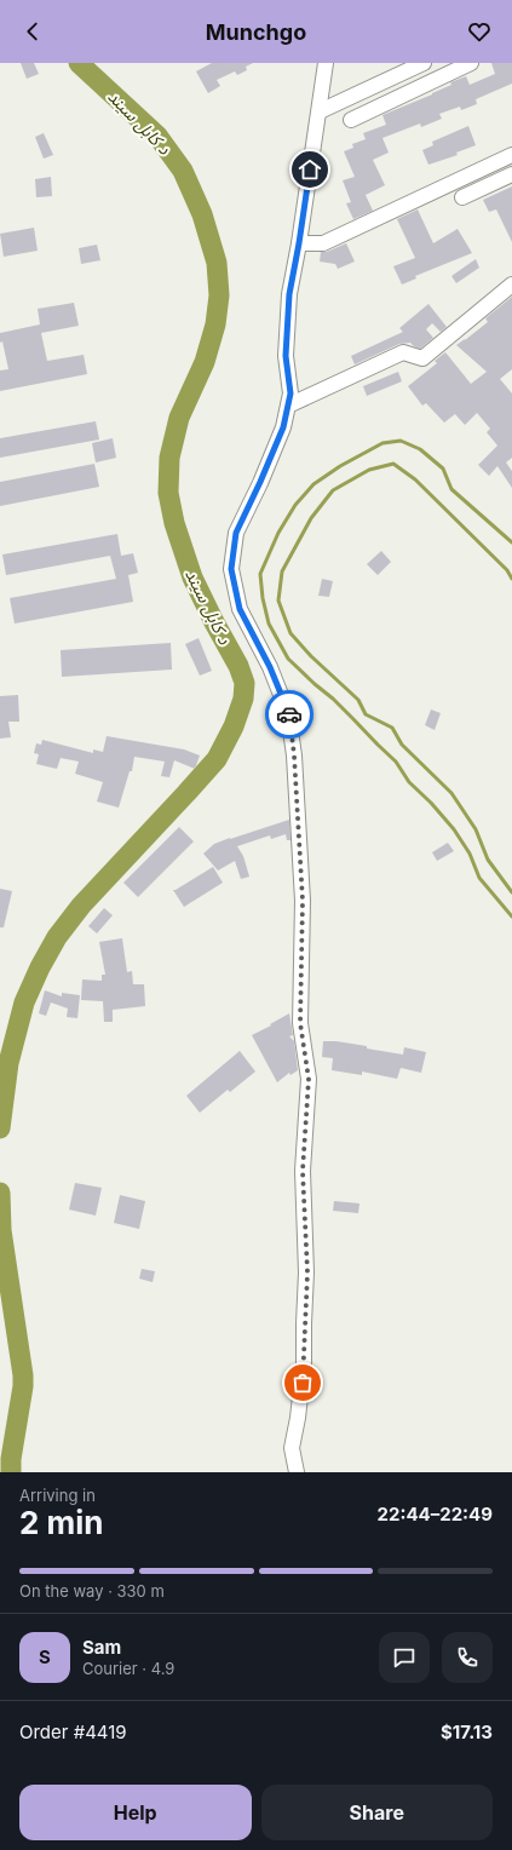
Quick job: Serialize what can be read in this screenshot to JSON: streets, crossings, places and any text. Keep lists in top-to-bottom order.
{
  "water": ["د کابل سيند"],
  "page": {
    "header": "Munchgo",
    "heading": ["2 min", "Arriving in", "22:44–22:49"],
    "panel": [
      "Sam",
      "Courier · 4.9",
      "Order #4419",
      "$17.13"
    ],
    "bar": "On the way · 330 m",
    "round": "S",
    "buttons": ["Help", "Share"]
  }
}
